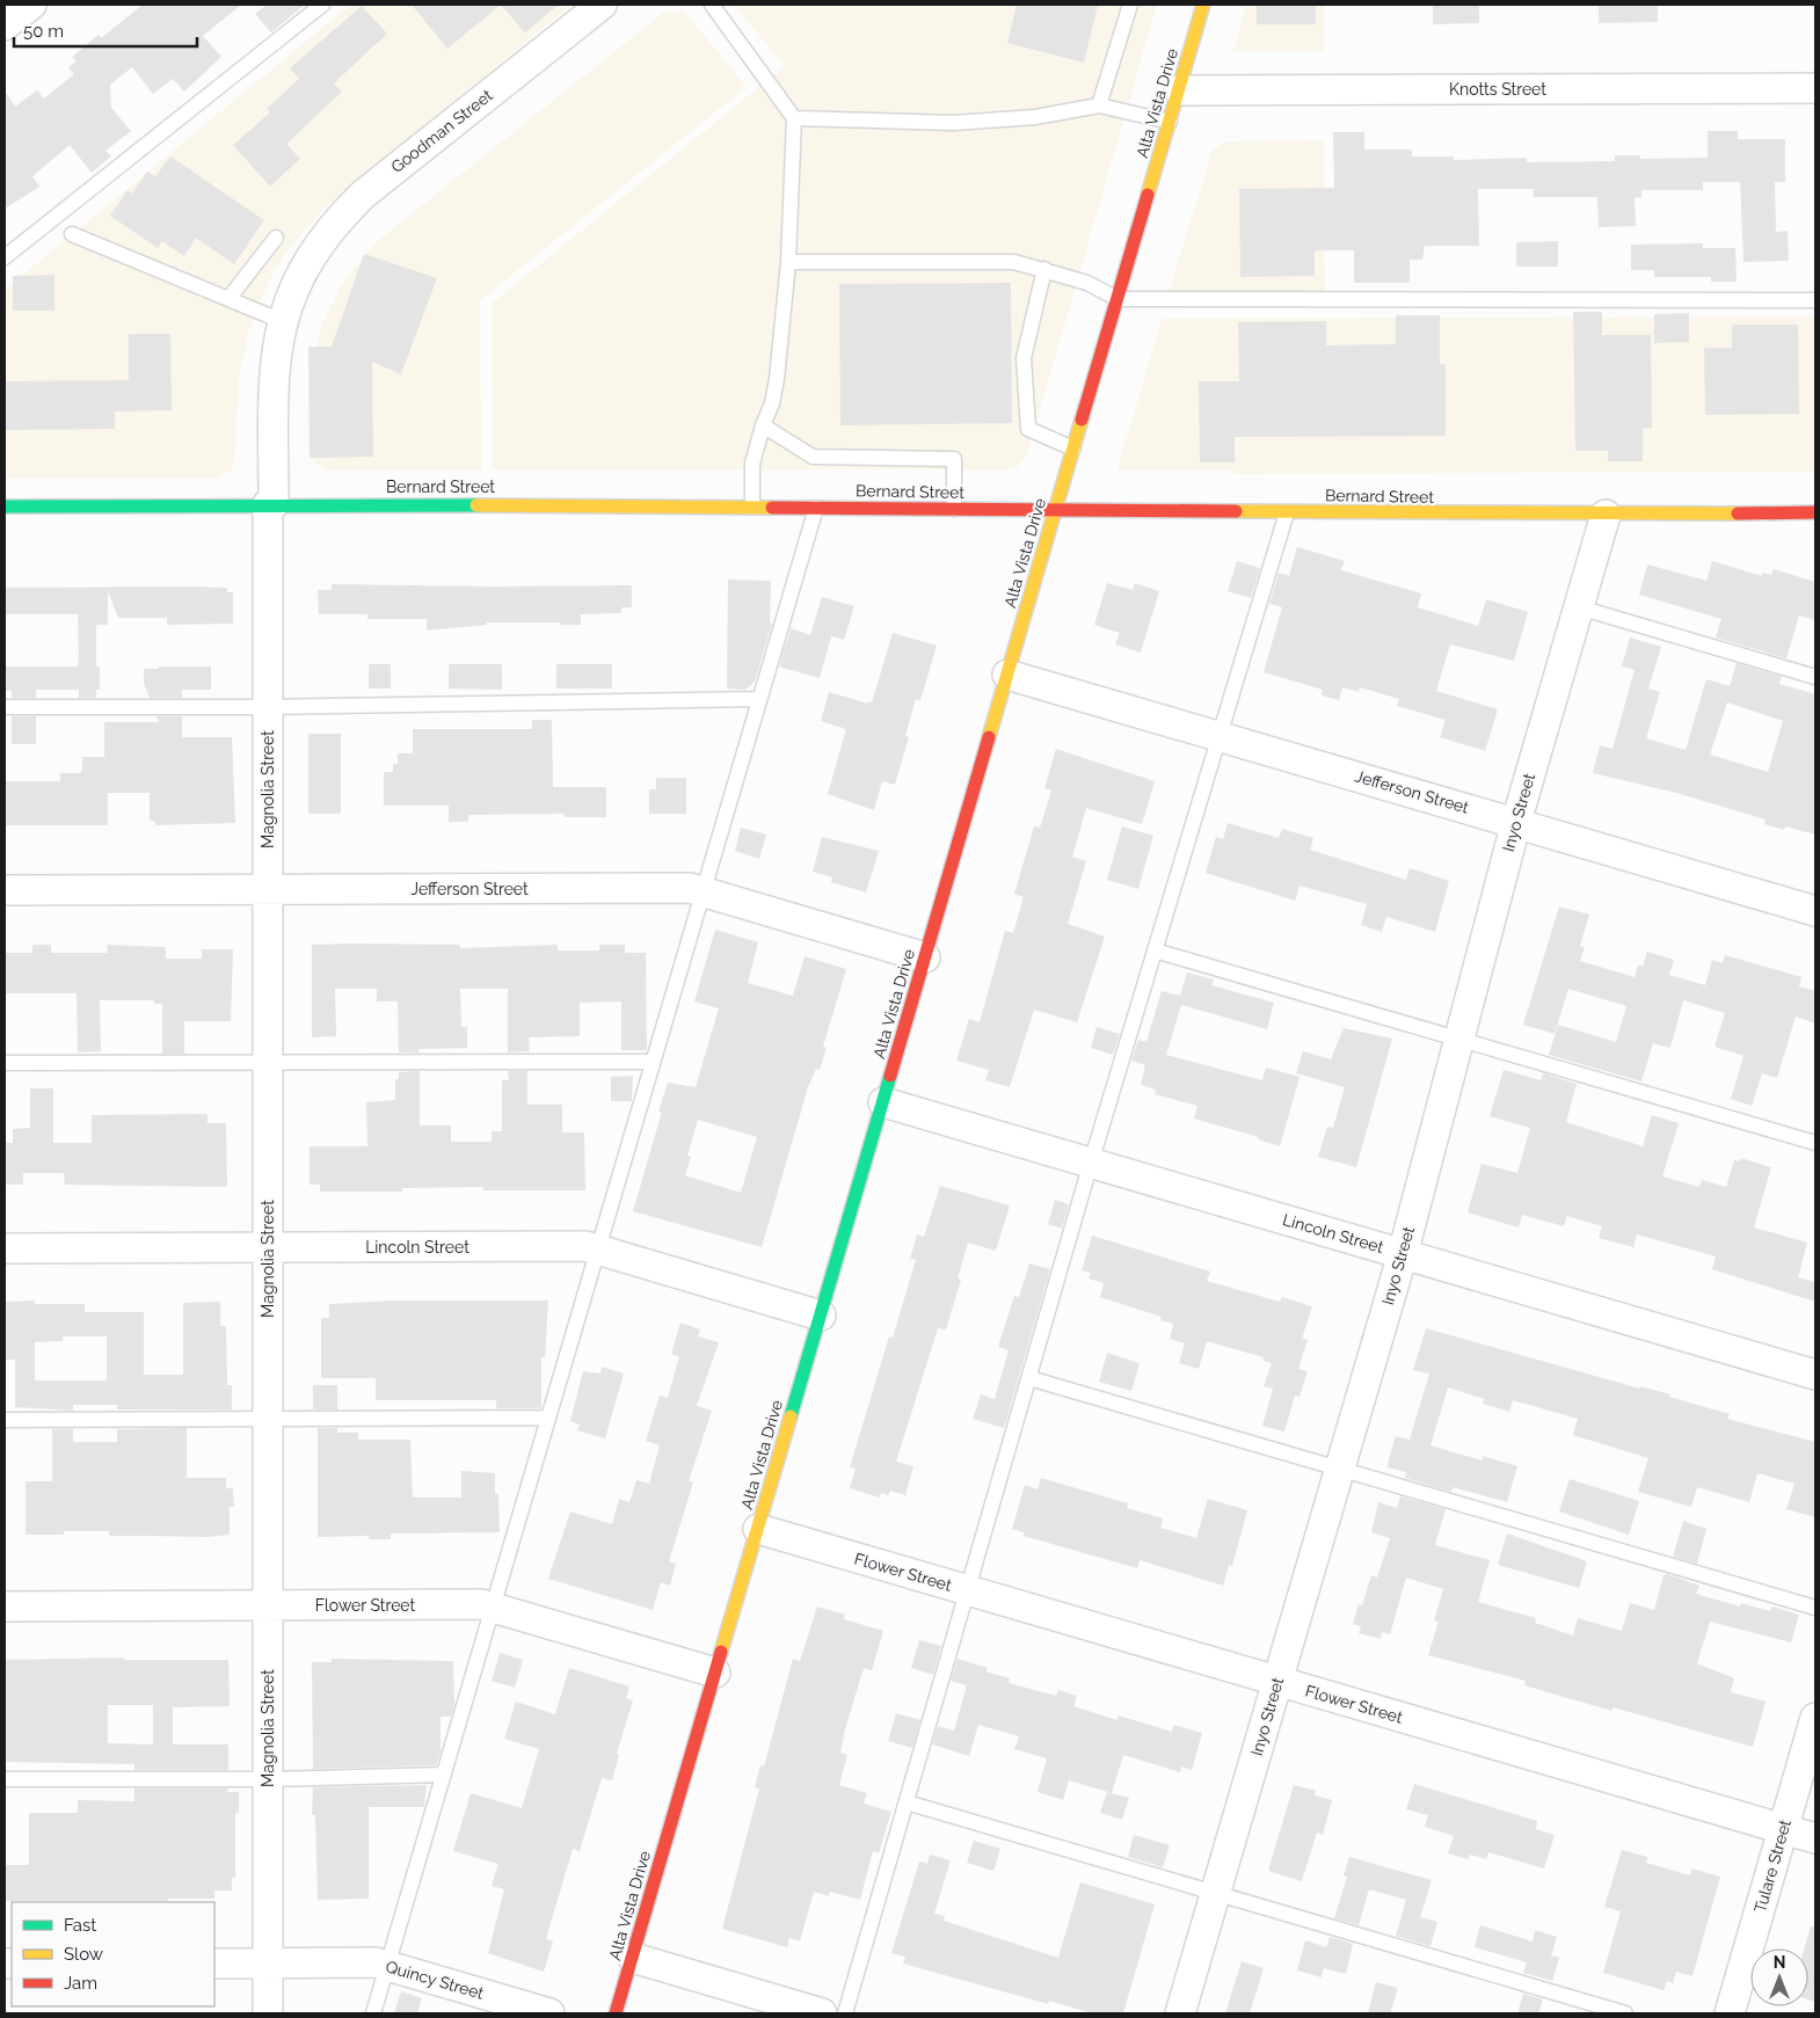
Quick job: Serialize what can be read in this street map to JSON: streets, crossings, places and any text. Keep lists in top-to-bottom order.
{
  "streets": {
    "street": [
      "Knotts Street",
      "Alta Vista Drive",
      "Goodman Street",
      "Bernard Street",
      "Magnolia Street",
      "Jefferson Street",
      "Inyo Street",
      "Lincoln Street",
      "Flower Street",
      "Tulare Street",
      "Quincy Street"
    ]
  },
  "crossings": [
    ["Knotts Street", "Alta Vista Drive"],
    ["Alta Vista Drive", "Bernard Street"],
    ["Alta Vista Drive", "Jefferson Street"],
    ["Alta Vista Drive", "Lincoln Street"],
    ["Alta Vista Drive", "Flower Street"],
    ["Goodman Street", "Magnolia Street"],
    ["Bernard Street", "Magnolia Street"],
    ["Bernard Street", "Inyo Street"],
    ["Magnolia Street", "Jefferson Street"],
    ["Magnolia Street", "Lincoln Street"],
    ["Magnolia Street", "Flower Street"],
    ["Magnolia Street", "Quincy Street"],
    ["Jefferson Street", "Inyo Street"],
    ["Inyo Street", "Lincoln Street"],
    ["Inyo Street", "Flower Street"],
    ["Flower Street", "Tulare Street"]
  ],
  "legend": ["Fast", "Slow", "Jam"],
  "scale_bar": "50 m",
  "north": "top"
}
